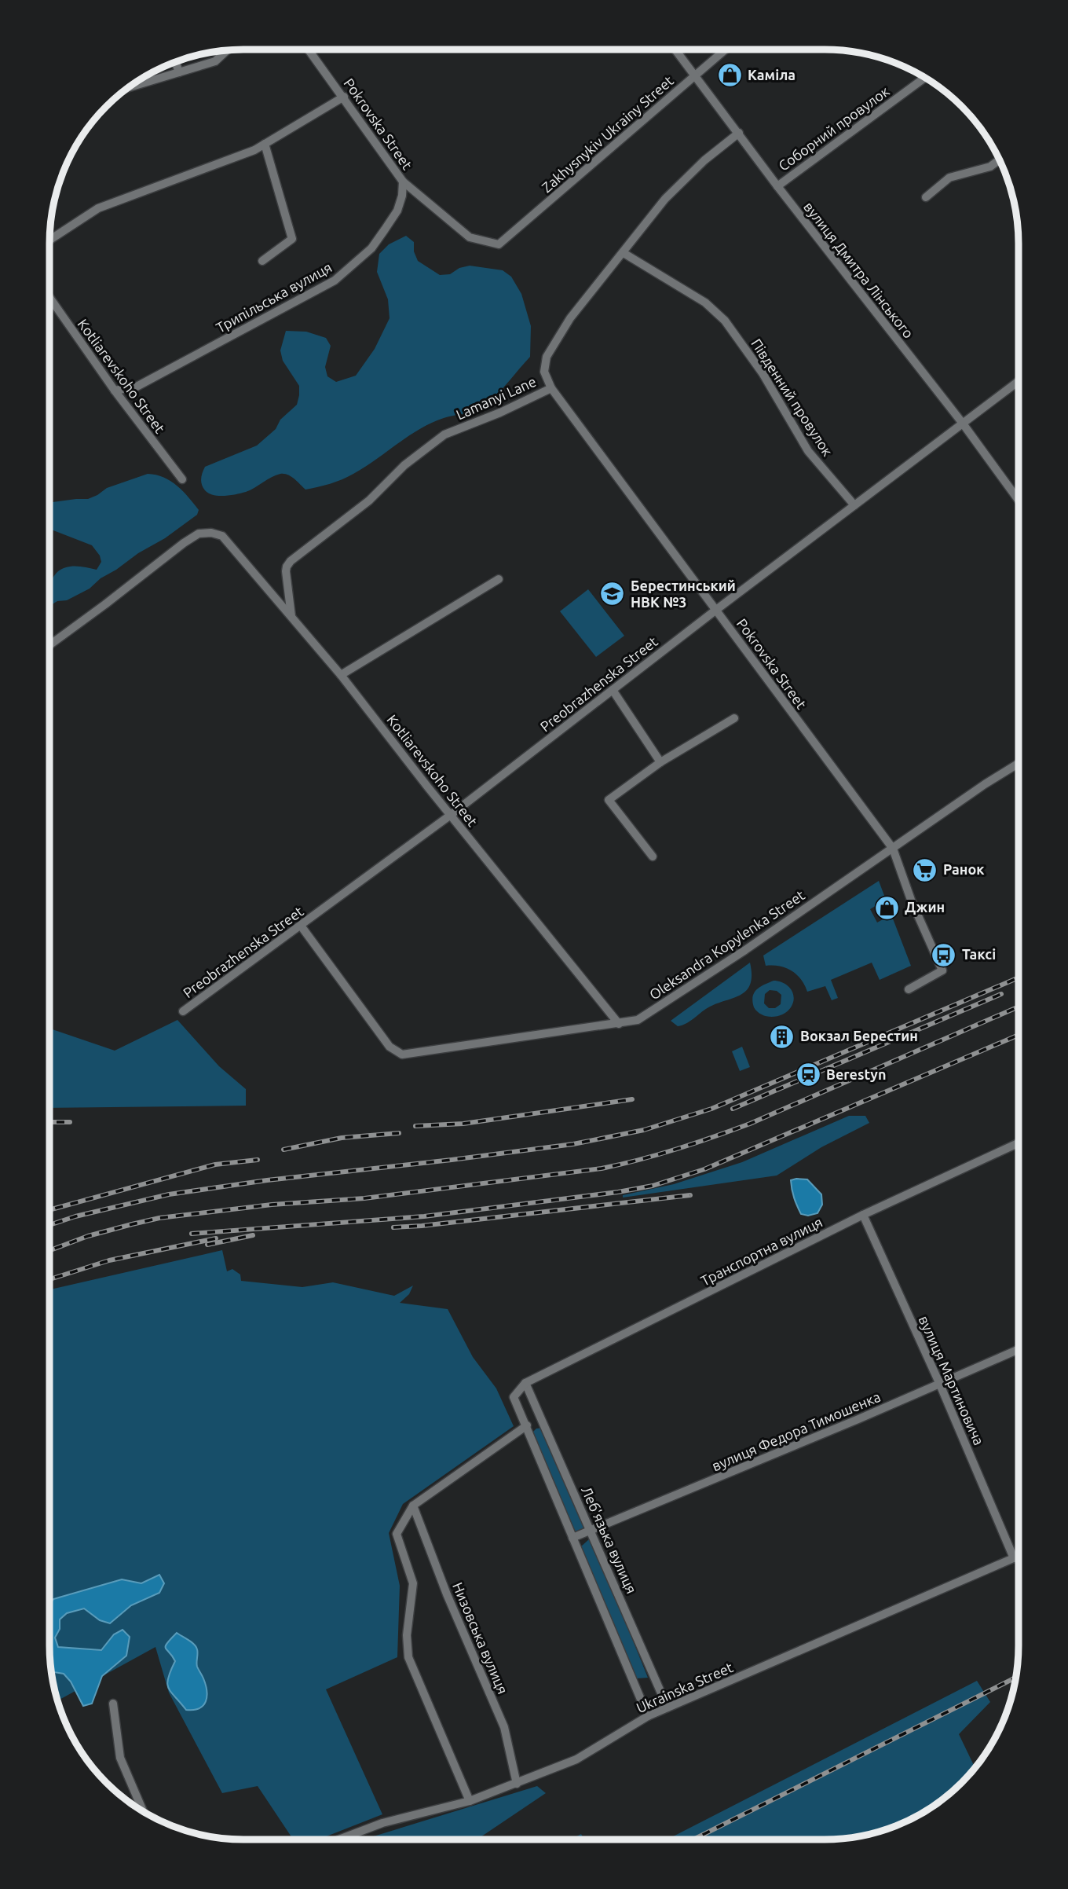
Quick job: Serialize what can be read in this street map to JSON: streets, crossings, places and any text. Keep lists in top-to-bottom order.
{
  "streets": {
    "street": [
      "Pokrovska Street",
      "Соборний провулок",
      "Zakhysnykiv Ukrainy Street",
      "вулиця Дмитра Лінського",
      "Трипільська вулиця",
      "Kotliarevskoho Street",
      "Південний провулок",
      "Lamanyi Lane",
      "Preobrazhenska Street",
      "Oleksandra Kopylenka Street",
      "Транспортна вулиця",
      "вулиця Мартиновича",
      "вулиця Федора Тимошенка",
      "Леб'язька вулиця",
      "Низовська вулиця",
      "Ukrainska Street"
    ]
  },
  "crossings": [
    ["Pokrovska Street", "Zakhysnykiv Ukrainy Street"],
    ["Pokrovska Street", "Трипільська вулиця"],
    ["Pokrovska Street", "Lamanyi Lane"],
    ["Pokrovska Street", "Preobrazhenska Street"],
    ["Pokrovska Street", "Oleksandra Kopylenka Street"],
    ["Соборний провулок", "вулиця Дмитра Лінського"],
    ["Zakhysnykiv Ukrainy Street", "вулиця Дмитра Лінського"],
    ["вулиця Дмитра Лінського", "Lamanyi Lane"],
    ["вулиця Дмитра Лінського", "Preobrazhenska Street"],
    ["Трипільська вулиця", "Kotliarevskoho Street"],
    ["Kotliarevskoho Street", "Lamanyi Lane"],
    ["Kotliarevskoho Street", "Preobrazhenska Street"],
    ["Kotliarevskoho Street", "Oleksandra Kopylenka Street"],
    ["Південний провулок", "Lamanyi Lane"],
    ["Південний провулок", "Preobrazhenska Street"],
    ["Preobrazhenska Street", "Oleksandra Kopylenka Street"],
    ["Транспортна вулиця", "вулиця Мартиновича"],
    ["Транспортна вулиця", "Леб'язька вулиця"],
    ["вулиця Мартиновича", "вулиця Федора Тимошенка"],
    ["вулиця Мартиновича", "Ukrainska Street"],
    ["вулиця Федора Тимошенка", "Леб'язька вулиця"],
    ["Леб'язька вулиця", "Ukrainska Street"],
    ["Низовська вулиця", "Ukrainska Street"]
  ],
  "places": {
    "shop": ["Каміла", "Джин"],
    "school or university": ["Берестинський НВК №3"],
    "supermarket": ["Ранок"],
    "bus stop": ["Таксі"],
    "building": ["Вокзал Берестин"],
    "station": ["Berestyn"]
  }
}
